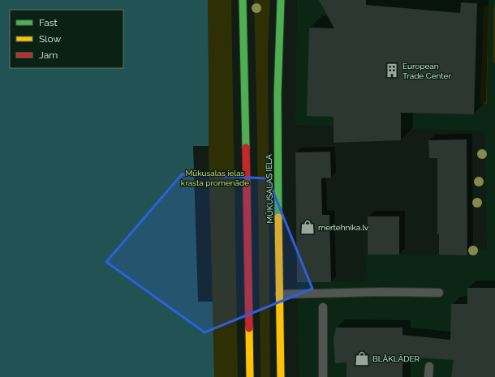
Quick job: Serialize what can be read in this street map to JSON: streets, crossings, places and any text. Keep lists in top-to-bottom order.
{
  "streets": {
    "main road": ["MŪKUSALAS IELA"]
  },
  "parks": ["Mūkusalas ielas krasta promenāde"],
  "places": {
    "building": ["European Trade Center"],
    "shop": ["mertehnika.lv", "BLÅKLÄDER"]
  },
  "legend": ["Fast", "Slow", "Jam"]
}
